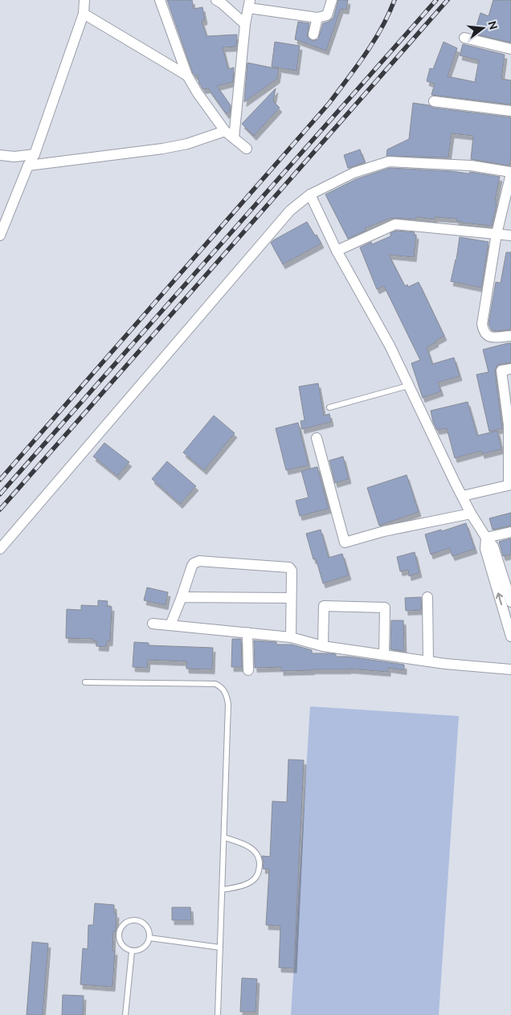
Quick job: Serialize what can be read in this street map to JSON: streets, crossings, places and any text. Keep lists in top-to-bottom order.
{
  "north": "right"
}
